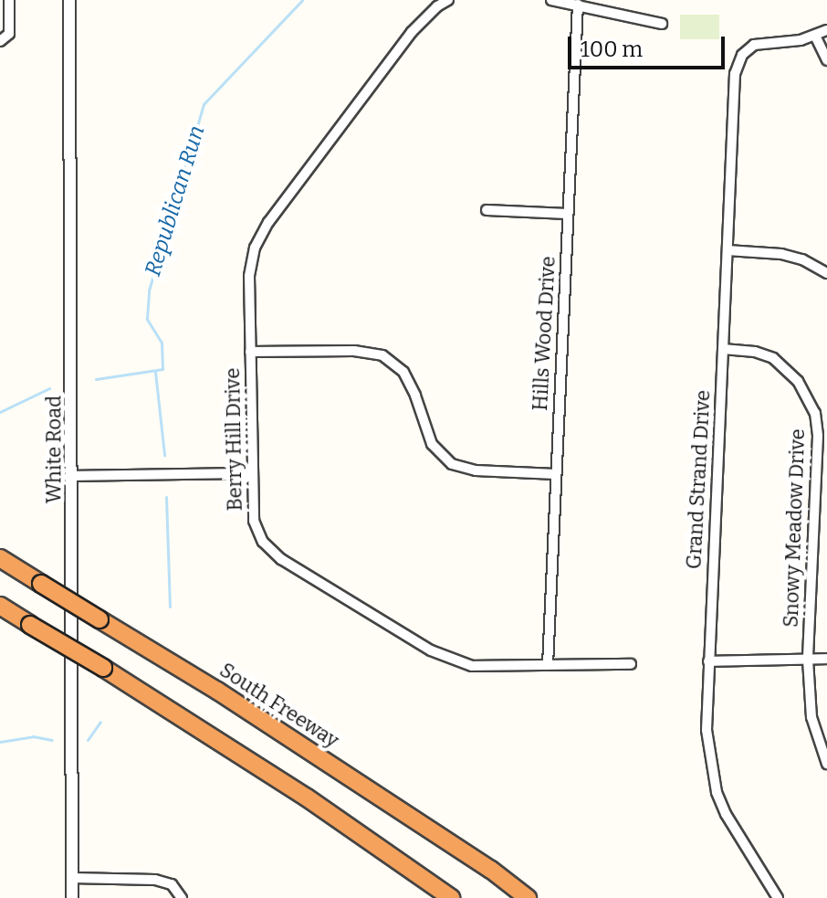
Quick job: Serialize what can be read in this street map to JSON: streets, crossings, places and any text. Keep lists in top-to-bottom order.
{
  "streets": {
    "highway": ["South Freeway"],
    "street": [
      "Hills Wood Drive",
      "Berry Hill Drive",
      "White Road",
      "Grand Strand Drive",
      "Snowy Meadow Drive"
    ]
  },
  "crossings": [
    ["Hills Wood Drive", "Berry Hill Drive"],
    ["Grand Strand Drive", "Snowy Meadow Drive"]
  ],
  "water": ["Republican Run"],
  "scale_bar": "100 m"
}
